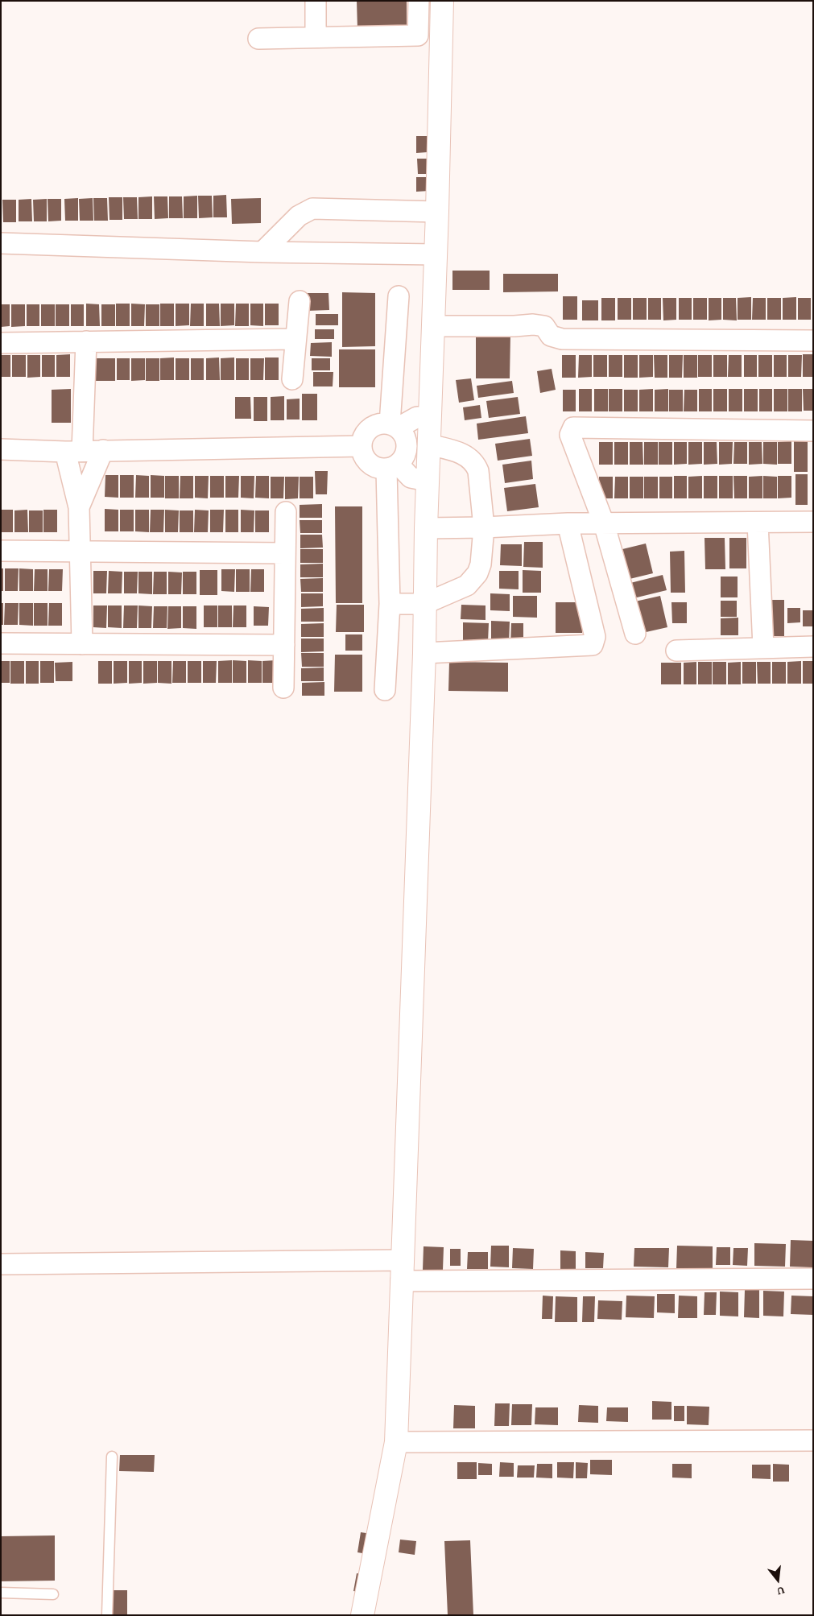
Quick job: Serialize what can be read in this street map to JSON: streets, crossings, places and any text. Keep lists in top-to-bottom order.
{
  "north": "bottom"
}
